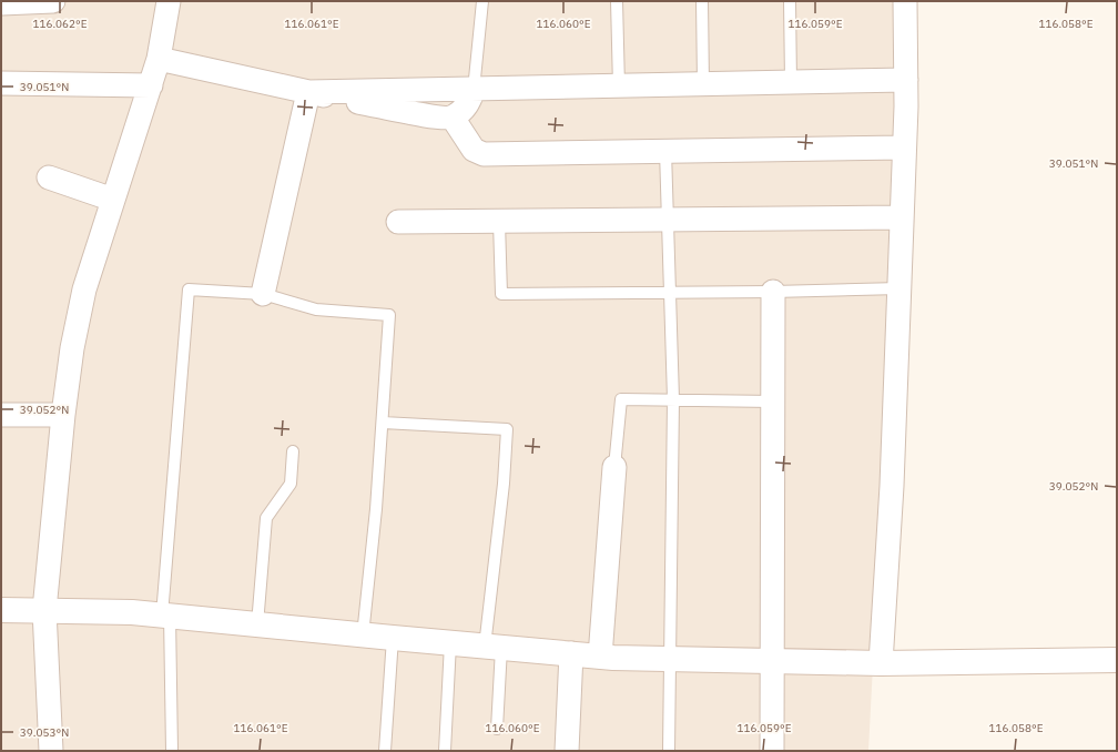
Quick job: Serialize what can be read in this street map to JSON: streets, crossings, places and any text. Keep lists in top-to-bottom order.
{
  "coordinates": [
    "116.062°E",
    "116.061°E",
    "116.060°E",
    "116.059°E",
    "116.058°E",
    "39.051°N",
    "39.052°N",
    "39.053°N"
  ]
}
